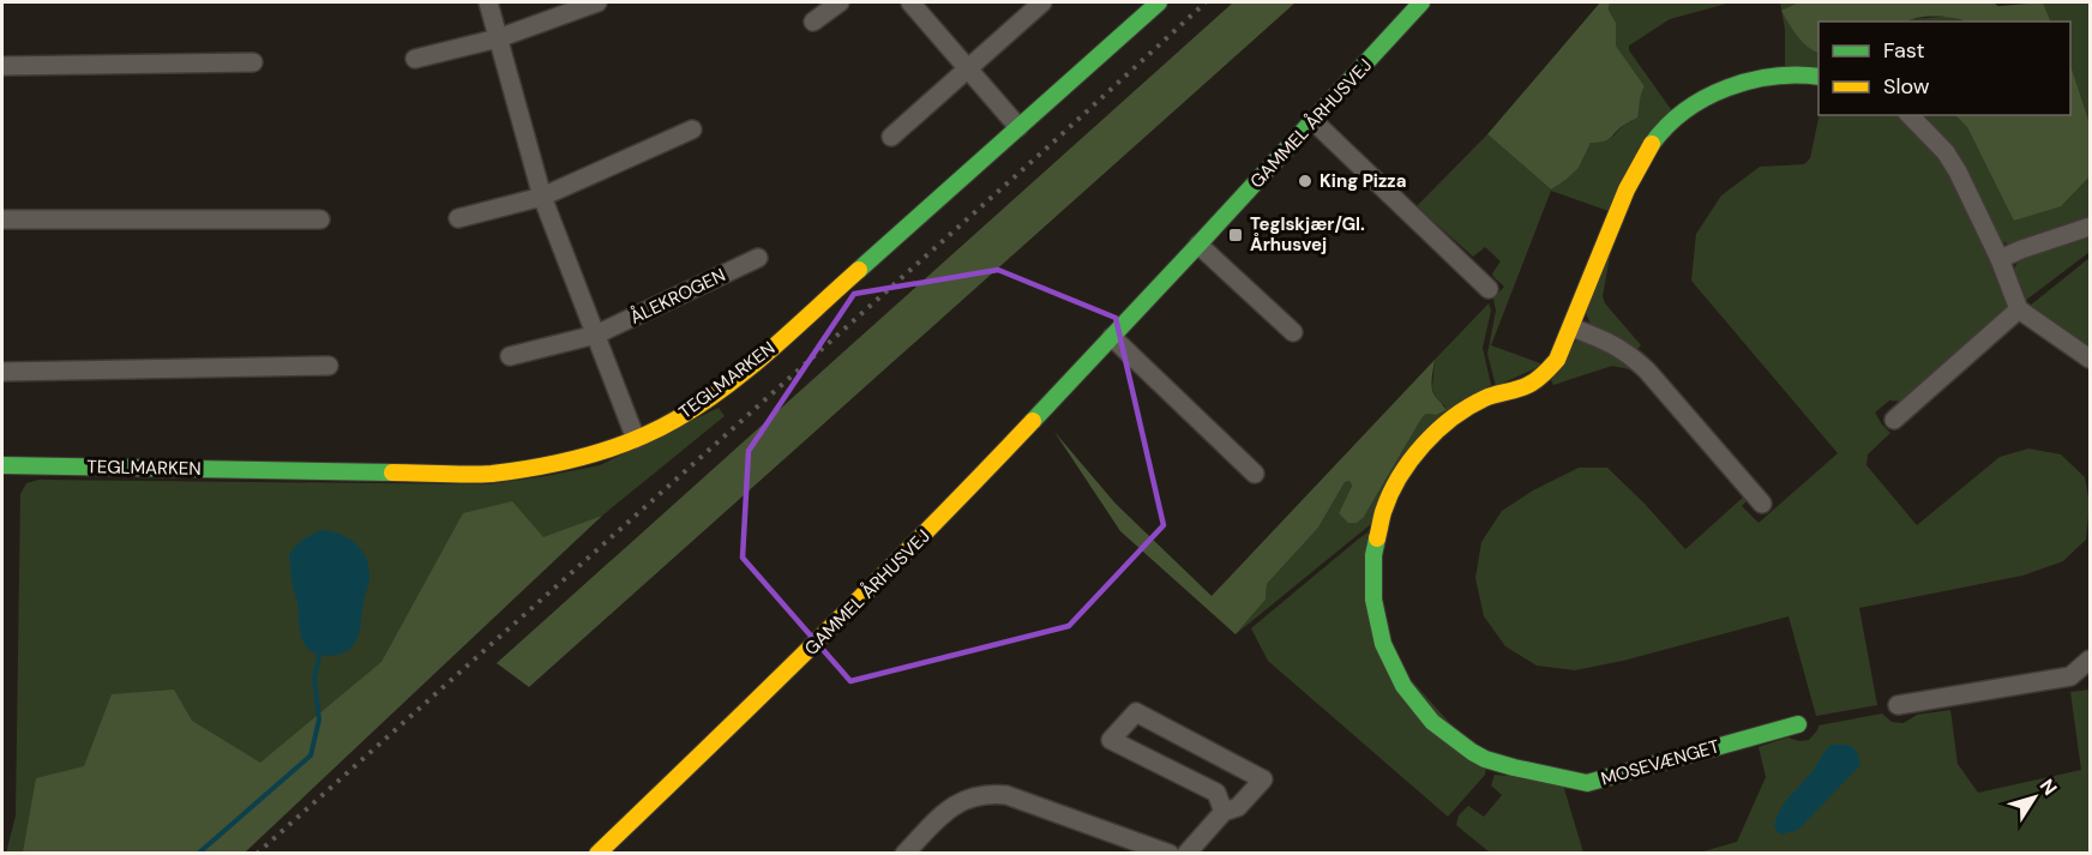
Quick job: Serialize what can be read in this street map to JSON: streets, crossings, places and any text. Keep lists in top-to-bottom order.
{
  "streets": {
    "street": [
      "GAMMEL ÅRHUSVEJ",
      "ÅLEKROGEN",
      "TEGLMARKEN",
      "MOSEVÆNGET"
    ]
  },
  "places": {
    "other": ["King Pizza"],
    "transit": ["Teglskjær/Gl. Århusvej"]
  },
  "legend": ["Fast", "Slow"],
  "north": "top right"
}
